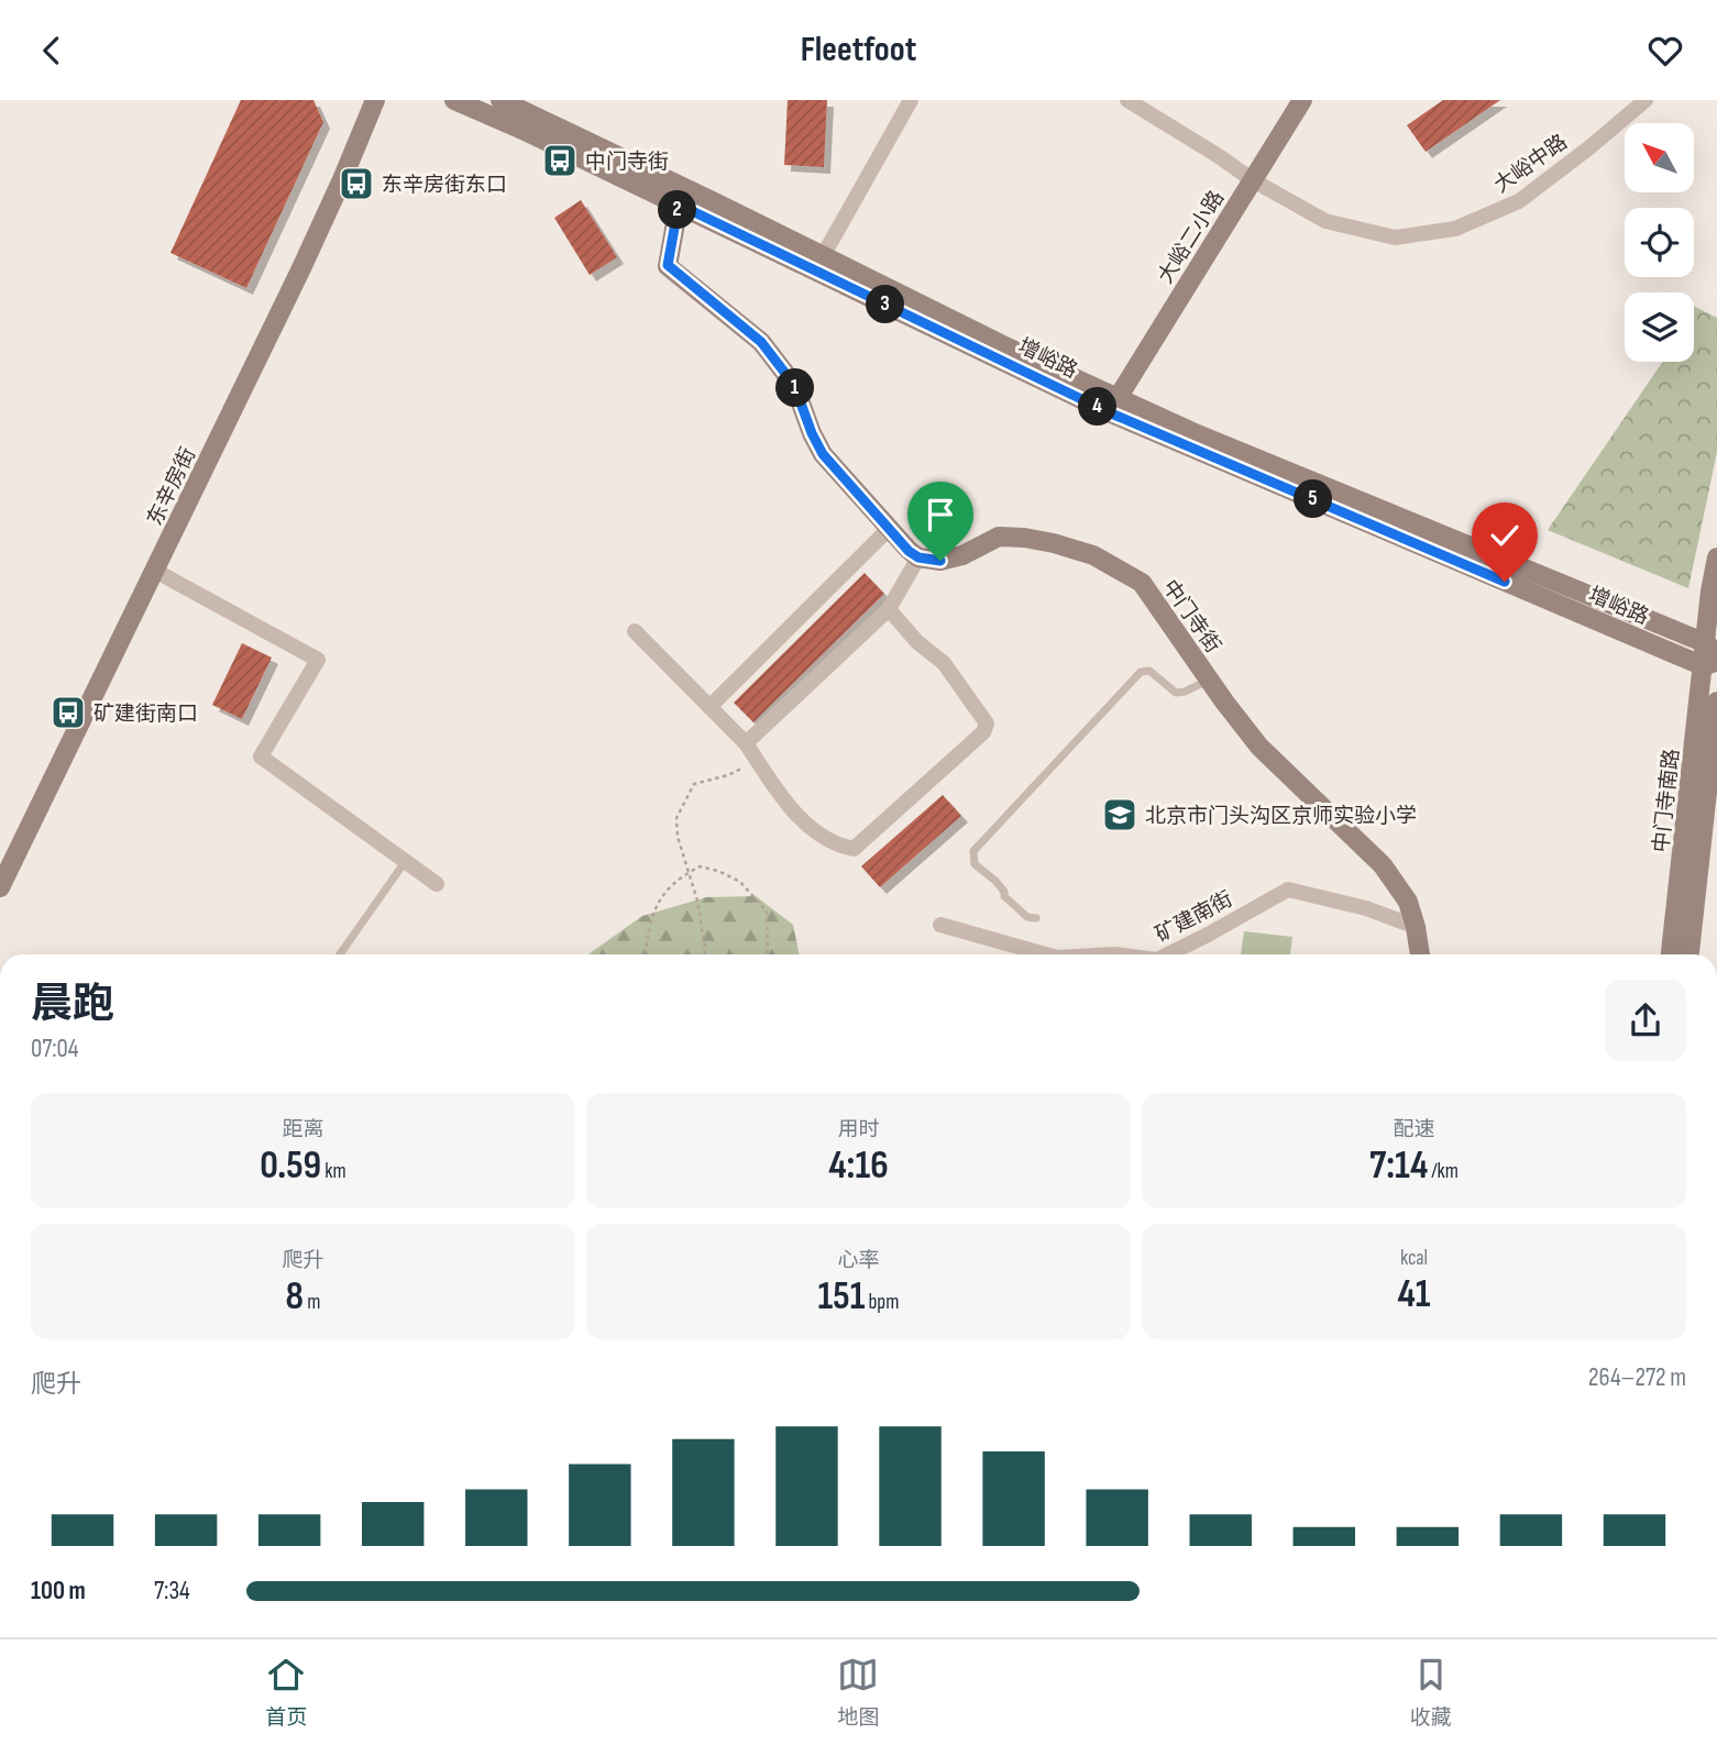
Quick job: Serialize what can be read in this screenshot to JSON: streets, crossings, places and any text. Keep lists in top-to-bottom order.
{
  "streets": {
    "street": [
      "大峪中路",
      "大峪二小路",
      "增峪路",
      "东辛房街",
      "中门寺街",
      "中门寺南路",
      "矿建南街"
    ]
  },
  "crossings": [
    ["大峪中路", "大峪二小路"],
    ["大峪二小路", "增峪路"],
    ["增峪路", "中门寺南路"],
    ["中门寺街", "矿建南街"]
  ],
  "places": {
    "bus stop": ["中门寺街", "东辛房街东口", "矿建街南口"],
    "school or university": ["北京市门头沟区京师实验小学"]
  },
  "north": "top left",
  "page": {
    "header": "Fleetfoot",
    "pins": [
      "2",
      "3",
      "1",
      "4",
      "5"
    ],
    "heading": ["晨跑", "07:04"],
    "stats": [
      ["距离", "0.59 km"],
      ["用时", "4:16"],
      ["配速", "7:14 /km"],
      ["爬升", "8 m"],
      ["心率", "151 bpm"],
      ["kcal", "41"]
    ],
    "chart": ["爬升", "264–272 m"],
    "list": [
      {
        "name": "100 m",
        "note": "7:34"
      }
    ],
    "tabs": ["首页", "地图", "收藏"]
  }
}
